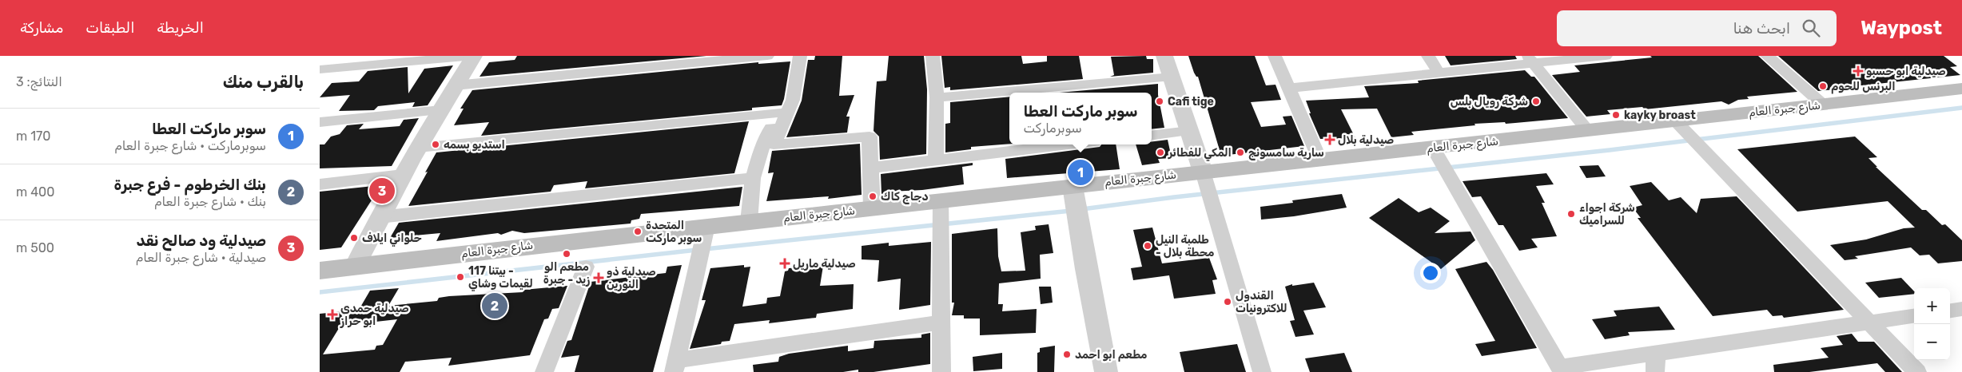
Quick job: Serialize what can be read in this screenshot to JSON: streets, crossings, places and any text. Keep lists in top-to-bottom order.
{
  "streets": {
    "main road": ["شارع جبرة العام"]
  },
  "places": {
    "health": [
      "صيدلية ابو حسبو",
      "صيدلية بلال",
      "صيدلية ماريل",
      "صيدلية ذو النورين",
      "صيدلية حمدي ابو حراز"
    ],
    "other": [
      "البرنس للحوم",
      "Cafi tige",
      "شركة رويال بلس",
      "kayky broast",
      "استديو بسمه",
      "المكي للفطائر",
      "سارية سامسونج",
      "دجاج كاك",
      "شركة اجواء للسراميك",
      "المتحدة سوبر ماركت",
      "حلواني ايلاف",
      "طلمبة النيل - محطة بلال",
      "مطعم الو زيد - جبرة",
      "بيتنا 117 - لقيمات وشاي",
      "القندول للاكترونيات",
      "مطعم ابو احمد"
    ]
  },
  "page": {
    "header": "Waypost",
    "search": "ابحث هنا",
    "nav": ["الخريطة", "الطبقات", "مشاركة"],
    "heading": ["بالقرب منك", "النتائج: 3"],
    "popup": ["سوبر ماركت العطا", "سوبرماركت"],
    "list": [
      {
        "mark": "1",
        "name": "سوبر ماركت العطا",
        "note": "سوبرماركت · شارع جبرة العام",
        "value": "170 m"
      },
      {
        "mark": "2",
        "name": "بنك الخرطوم - فرع جبرة",
        "note": "بنك · شارع جبرة العام",
        "value": "400 m"
      },
      {
        "mark": "3",
        "name": "صيدلية ود صالح نقد",
        "note": "صيدلية · شارع جبرة العام",
        "value": "500 m"
      }
    ],
    "pins": ["1", "3", "2"],
    "map_buttons": ["+", "−"]
  }
}
